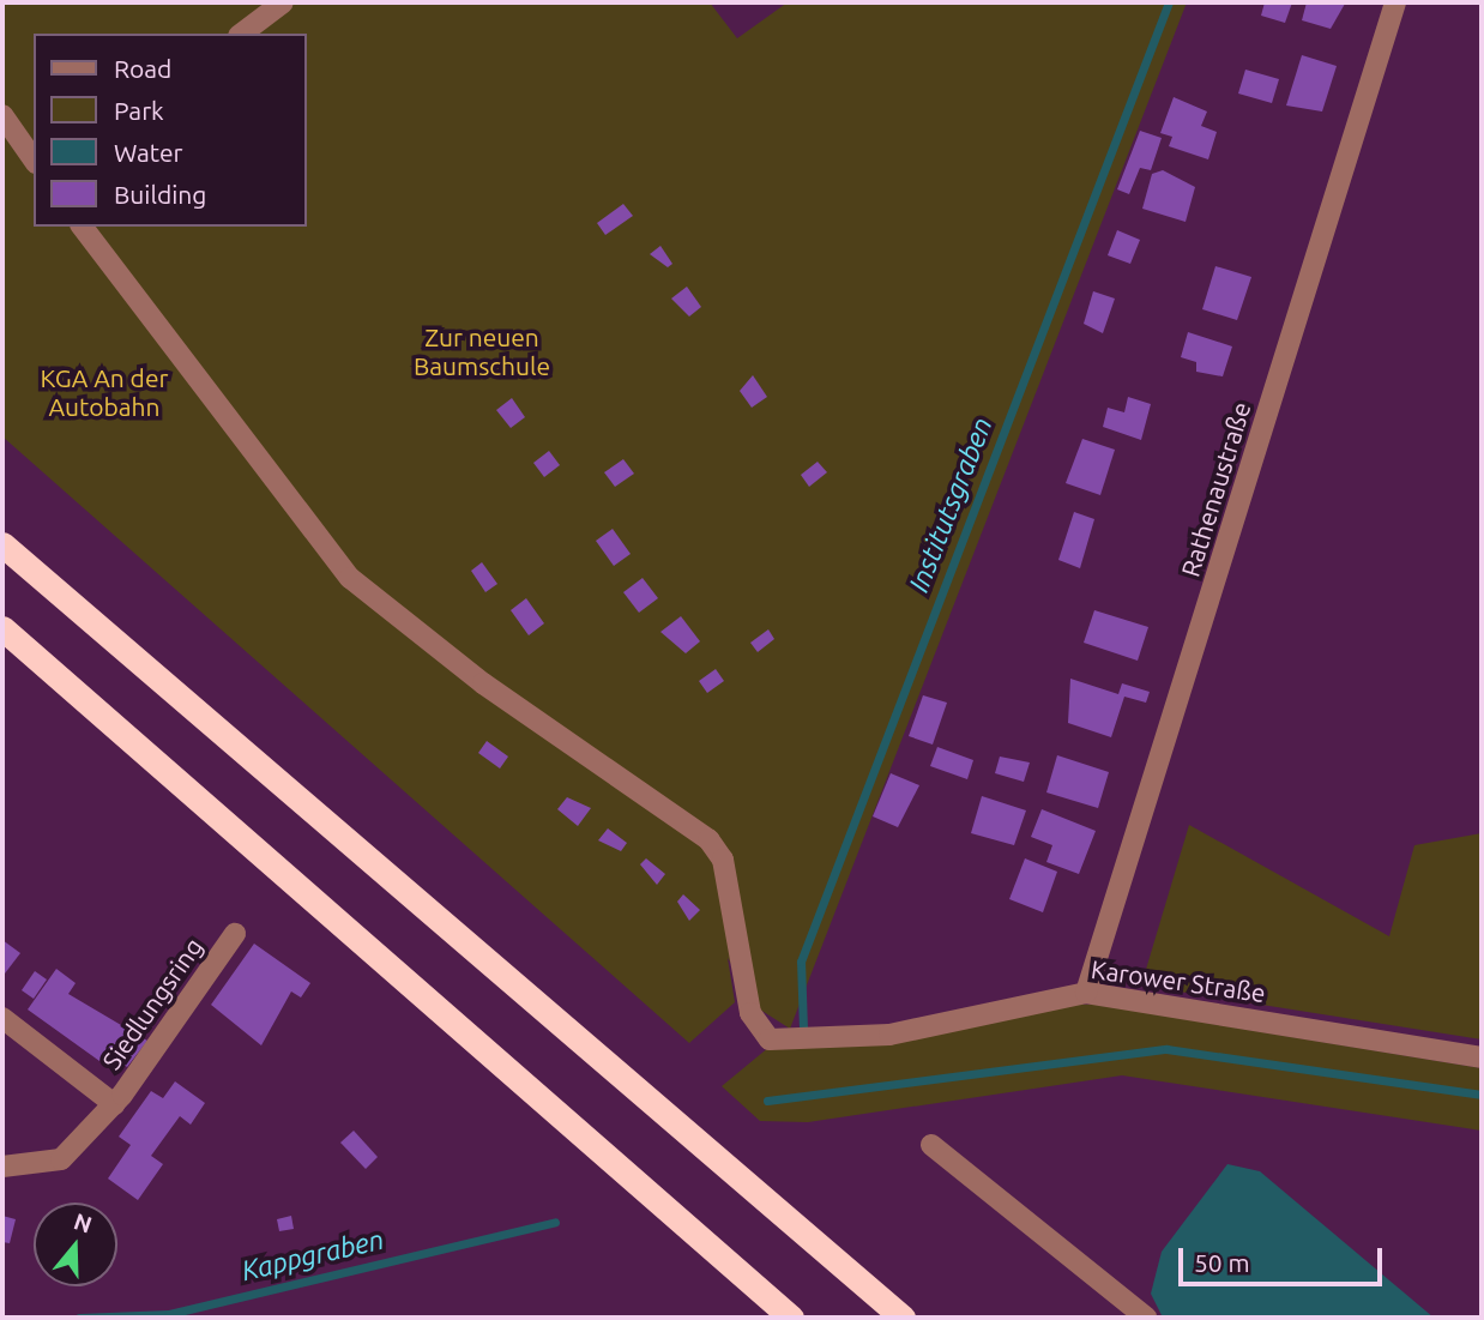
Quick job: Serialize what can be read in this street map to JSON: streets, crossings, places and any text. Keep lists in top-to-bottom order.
{
  "streets": {
    "street": ["Rathenaustraße", "Karower Straße", "Siedlungsring"]
  },
  "crossings": [
    ["Rathenaustraße", "Karower Straße"]
  ],
  "water": ["Institutsgraben", "Kappgraben"],
  "parks": ["Zur neuen Baumschule", "KGA An der Autobahn"],
  "legend": [
    "Road",
    "Park",
    "Water",
    "Building"
  ],
  "scale_bar": "50 m",
  "north": "top"
}
